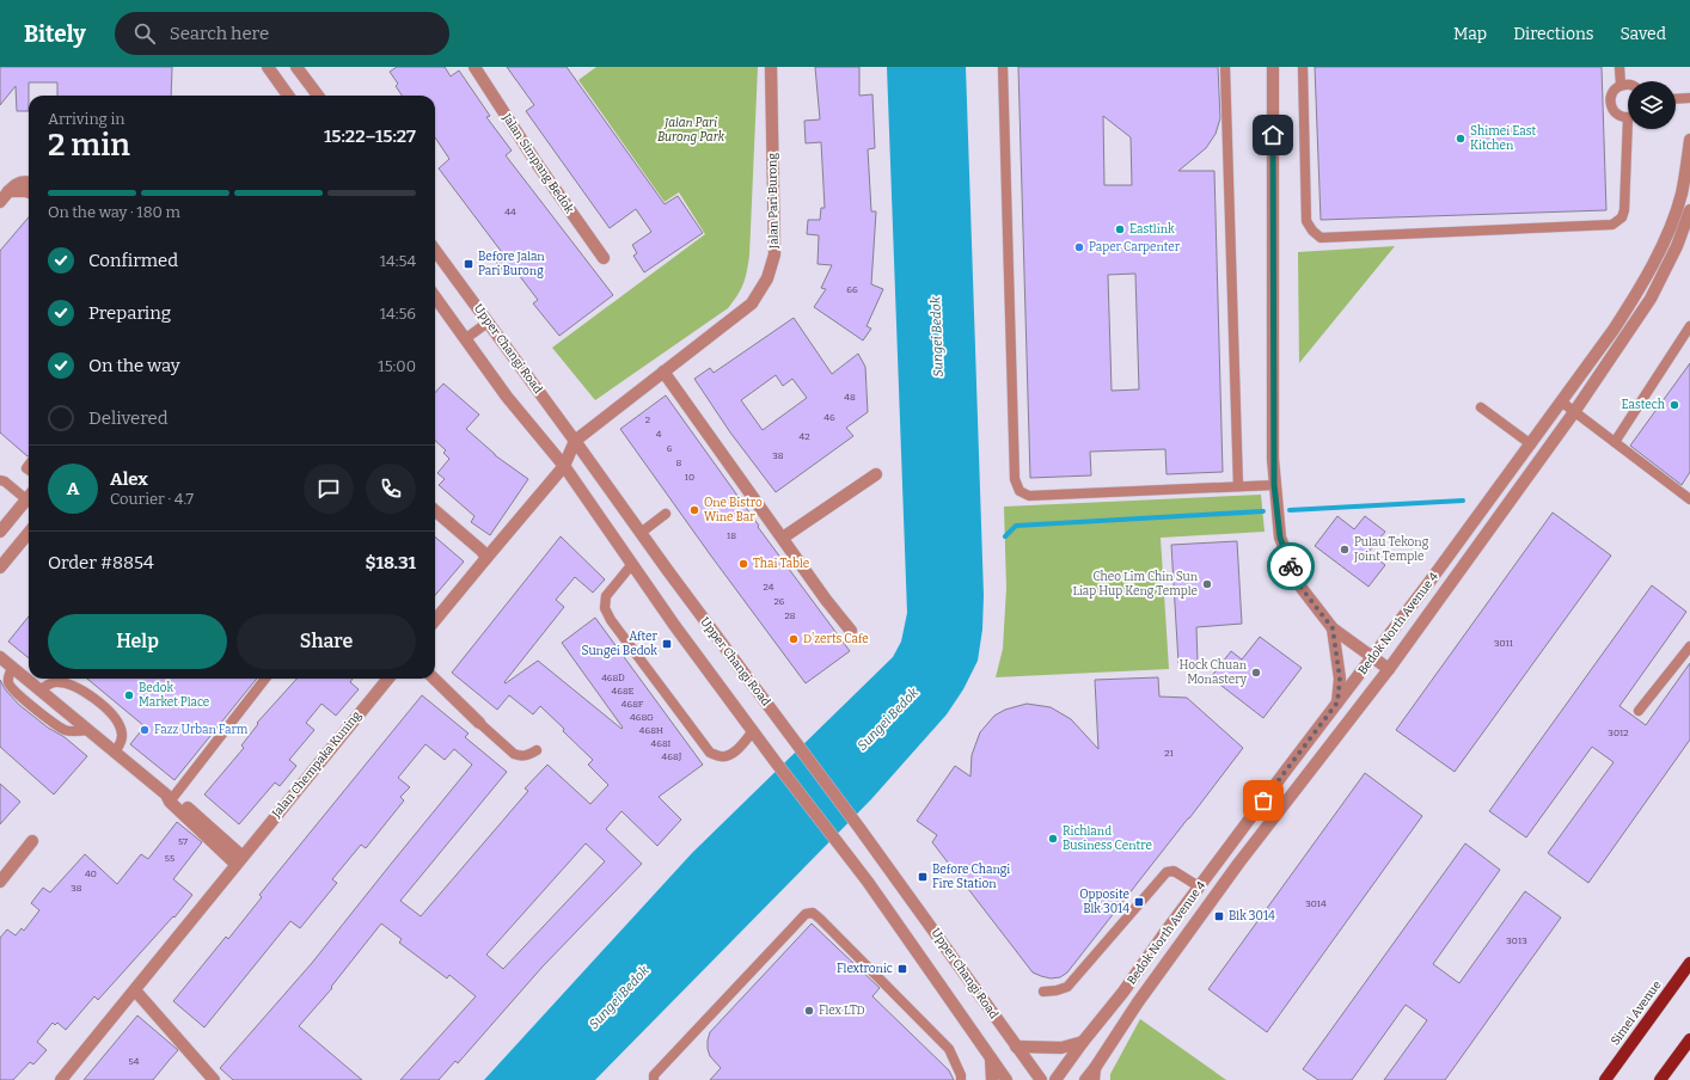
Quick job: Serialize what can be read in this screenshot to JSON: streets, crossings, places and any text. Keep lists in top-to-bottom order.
{
  "streets": {
    "main road": ["Simei Avenue"],
    "street": [
      "Jalan Simpang Bedok",
      "Jalan Pari Burong",
      "Upper Changi Road",
      "Bedok North Avenue 4",
      "Jalan Chempaka Kuning"
    ]
  },
  "crossings": [
    ["Jalan Pari Burong", "Upper Changi Road"]
  ],
  "water": ["Sungei Bedok"],
  "parks": ["Jalan Pari Burong Park"],
  "places": {
    "other": [
      "Shimei East Kitchen",
      "Eastlink",
      "Paper Carpenter",
      "Eastech",
      "One Bistro Wine Bar",
      "Pulau Tekong Joint Temple",
      "Thai Table",
      "Cheo Lim Chin Sun Liap Hup Keng Temple",
      "D'zerts Cafe",
      "Hock Chuan Monastery",
      "Bedok Market Place",
      "Fazz Urban Farm",
      "Richland Business Centre",
      "Flex LTD"
    ],
    "transit": [
      "Before Jalan Pari Burong",
      "After Sungei Bedok",
      "Before Changi Fire Station",
      "Opposite Blk 3014",
      "Blk 3014",
      "Flextronic"
    ]
  },
  "house_numbers": [
    "44",
    "66",
    "48",
    "46",
    "2",
    "4",
    "42",
    "6",
    "38",
    "8",
    "10",
    "18",
    "24",
    "26",
    "28",
    "3011",
    "468D",
    "468E",
    "468F",
    "468G",
    "468H",
    "3012",
    "468I",
    "21",
    "468J",
    "57",
    "55",
    "40",
    "38",
    "3014",
    "3013",
    "54"
  ],
  "page": {
    "header": "Bitely",
    "search": "Search here",
    "nav": ["Map", "Directions", "Saved"],
    "heading": ["2 min", "Arriving in", "15:22–15:27"],
    "panel": [
      "Alex",
      "Courier · 4.7",
      "Order #8854",
      "$18.31"
    ],
    "bar": "On the way · 180 m",
    "list": [
      ["Confirmed", "14:54"],
      ["Preparing", "14:56"],
      ["On the way", "15:00"],
      "Delivered"
    ],
    "round": "A",
    "buttons": ["Help", "Share"]
  }
}
